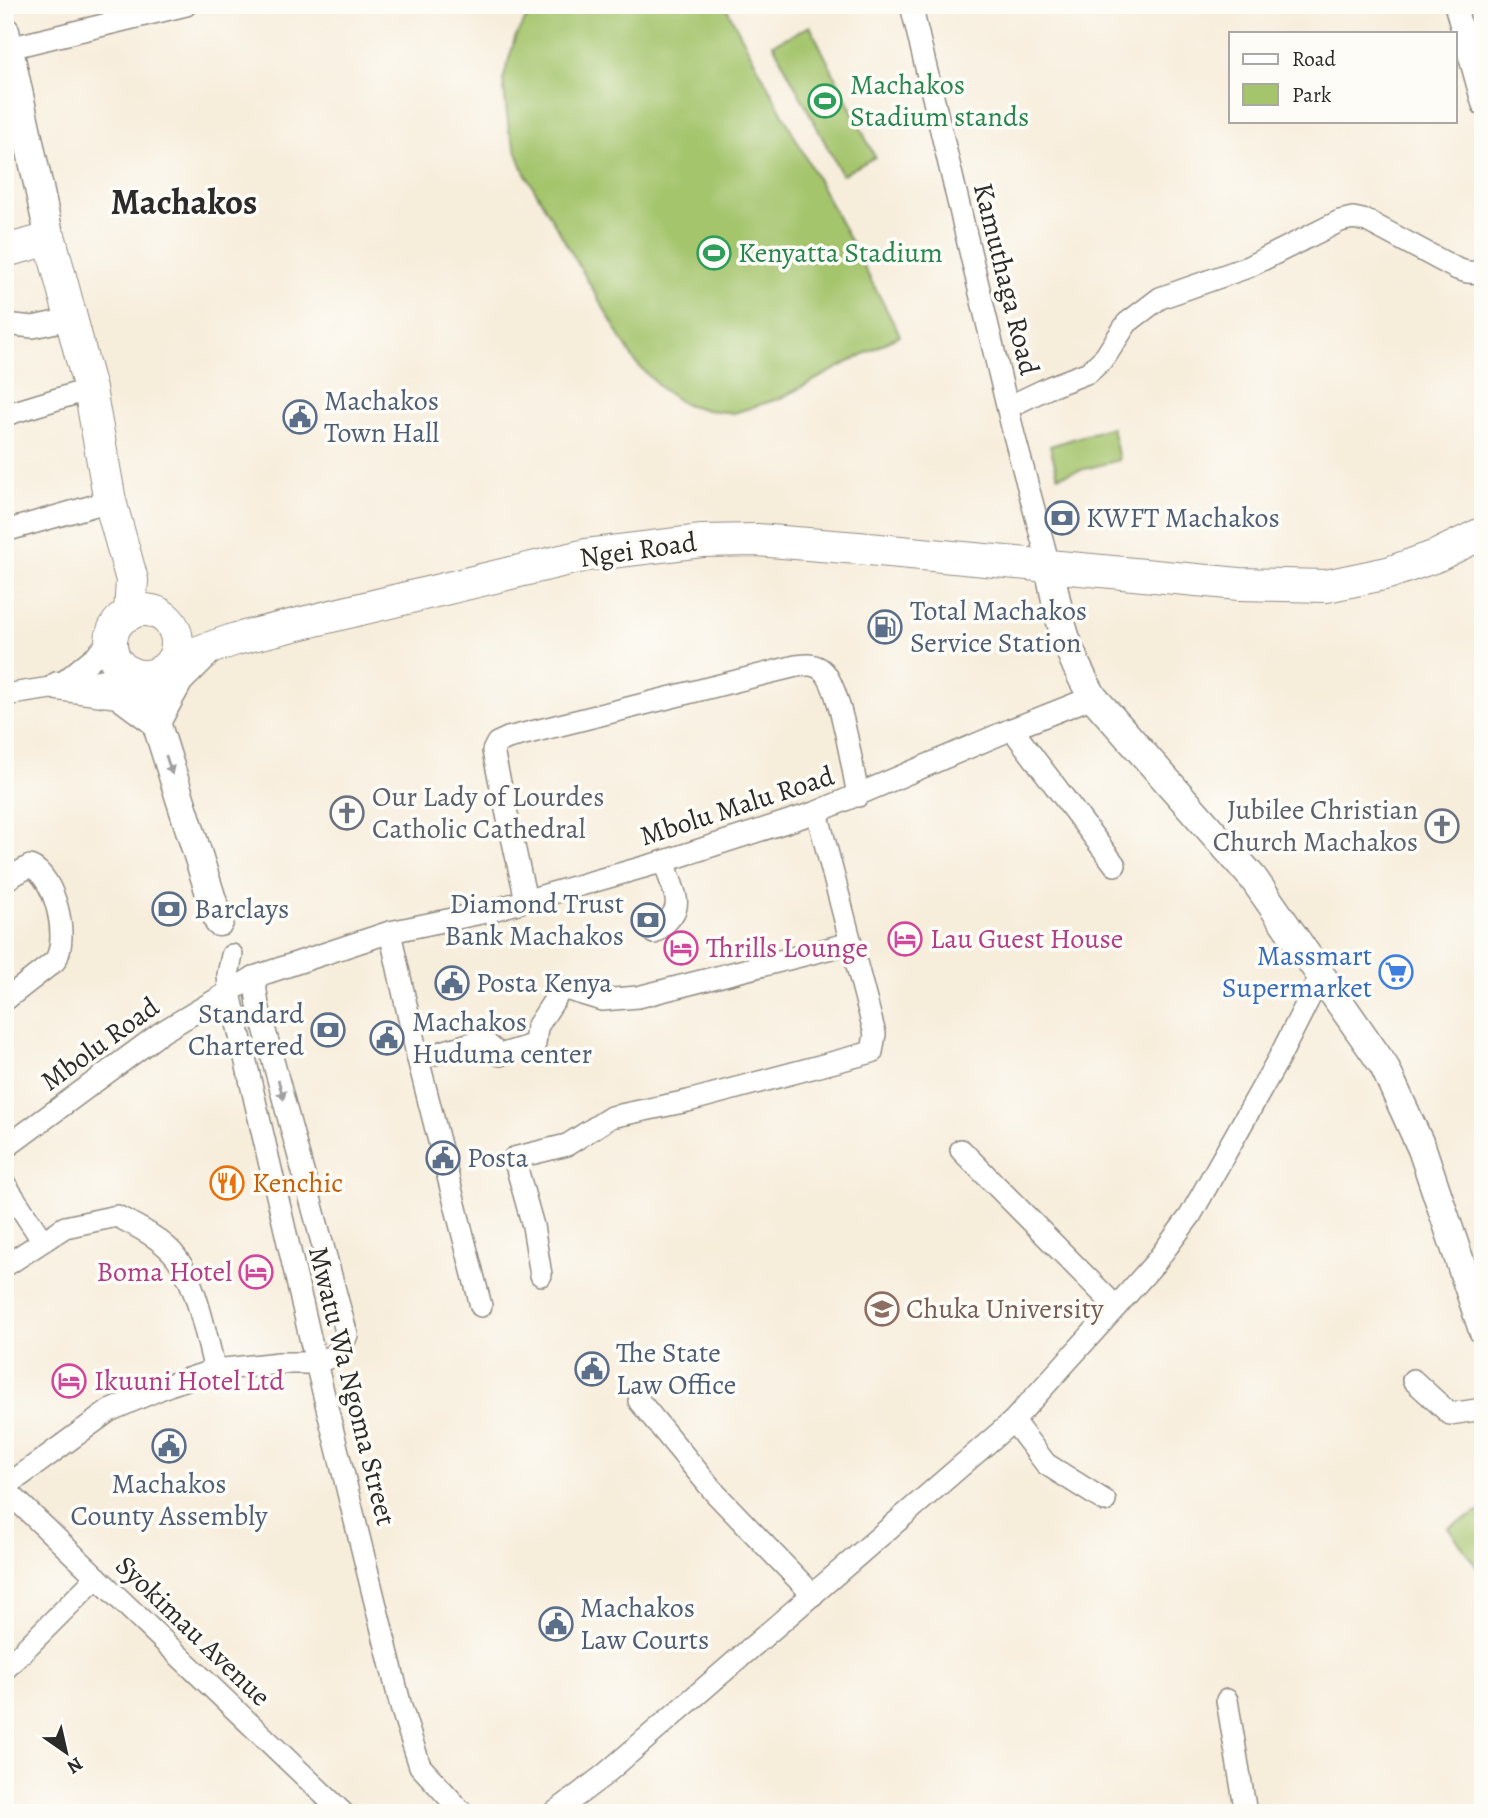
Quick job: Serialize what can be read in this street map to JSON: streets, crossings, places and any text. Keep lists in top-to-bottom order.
{
  "streets": {
    "highway": ["Ngei Road"],
    "street": [
      "Kamuthaga Road",
      "Mbolu Malu Road",
      "Mbolu Road",
      "Mwatu Wa Ngoma Street",
      "Syokimau Avenue"
    ]
  },
  "crossings": [
    ["Kamuthaga Road", "Ngei Road"],
    ["Mbolu Malu Road", "Mbolu Road"],
    ["Mbolu Malu Road", "Mwatu Wa Ngoma Street"],
    ["Mbolu Road", "Mwatu Wa Ngoma Street"]
  ],
  "districts": ["Machakos"],
  "places": {
    "sports": ["Machakos Stadium stands", "Kenyatta Stadium"],
    "public building": [
      "Machakos Town Hall",
      "Posta Kenya",
      "Machakos Huduma center",
      "Posta",
      "The State Law Office",
      "Machakos County Assembly",
      "Machakos Law Courts"
    ],
    "bank": [
      "KWFT Machakos",
      "Barclays",
      "Diamond Trust Bank Machakos",
      "Standard Chartered"
    ],
    "fuel station": ["Total Machakos Service Station"],
    "church": ["Our Lady of Lourdes Catholic Cathedral", "Jubilee Christian Church Machakos"],
    "hotel": [
      "Lau Guest House",
      "Thrills Lounge",
      "Boma Hotel",
      "Ikuuni Hotel Ltd"
    ],
    "supermarket": ["Massmart Supermarket"],
    "restaurant": ["Kenchic"],
    "school or university": ["Chuka University"]
  },
  "legend": ["Road", "Park"],
  "north": "bottom right"
}
